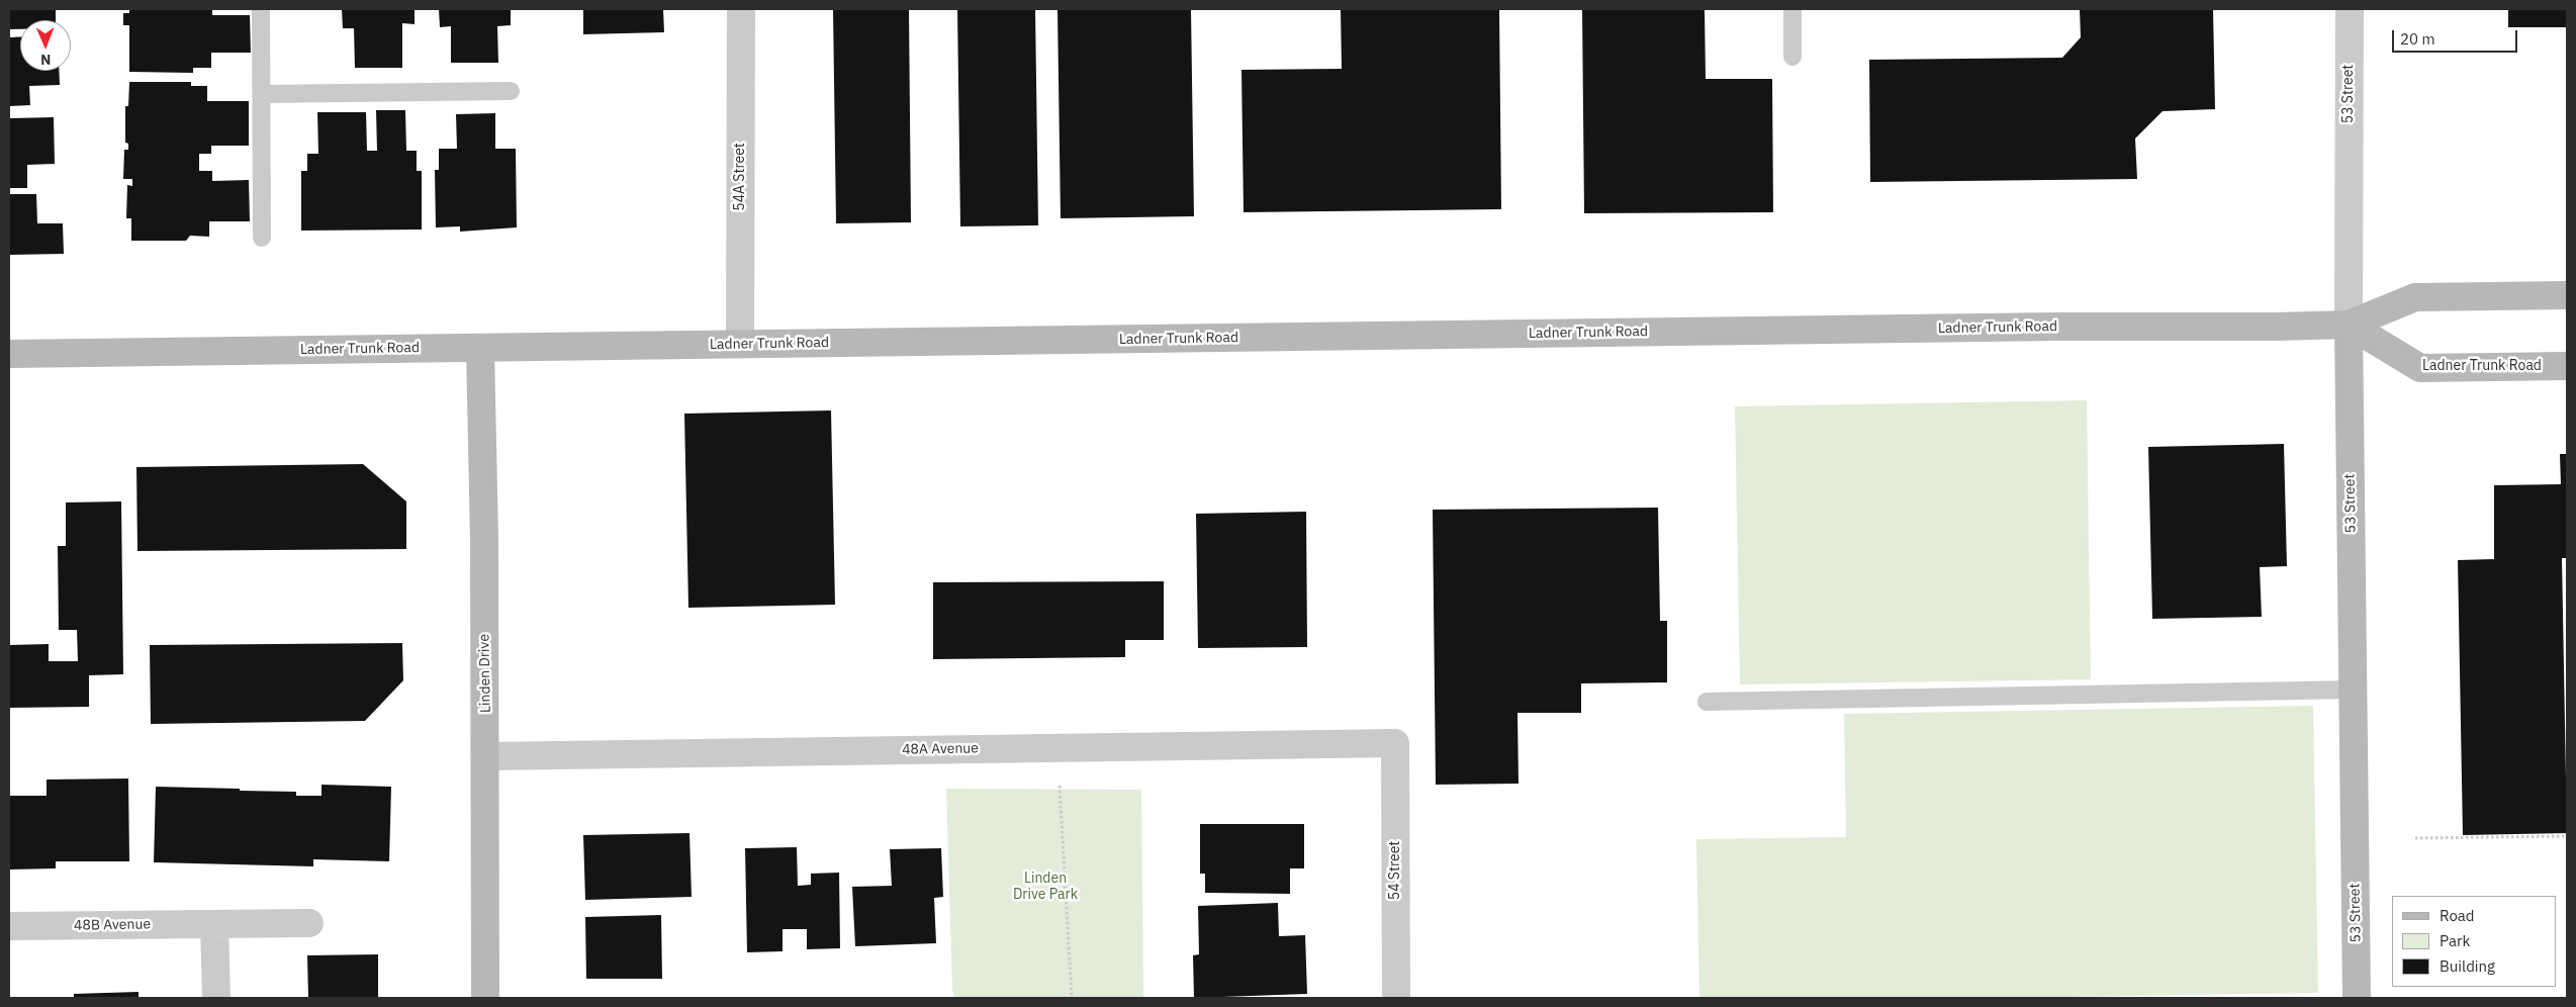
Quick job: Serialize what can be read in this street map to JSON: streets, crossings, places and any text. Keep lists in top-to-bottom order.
{
  "streets": {
    "main road": ["53 Street", "Ladner Trunk Road", "Linden Drive"],
    "street": [
      "54A Street",
      "48A Avenue",
      "54 Street",
      "48B Avenue"
    ]
  },
  "crossings": [
    ["53 Street", "Ladner Trunk Road"],
    ["54A Street", "Ladner Trunk Road"],
    ["Ladner Trunk Road", "Linden Drive"],
    ["Linden Drive", "48A Avenue"],
    ["48A Avenue", "54 Street"]
  ],
  "parks": ["Linden Drive Park"],
  "legend": ["Road", "Park", "Building"],
  "scale_bar": "20 m",
  "north": "bottom"
}
